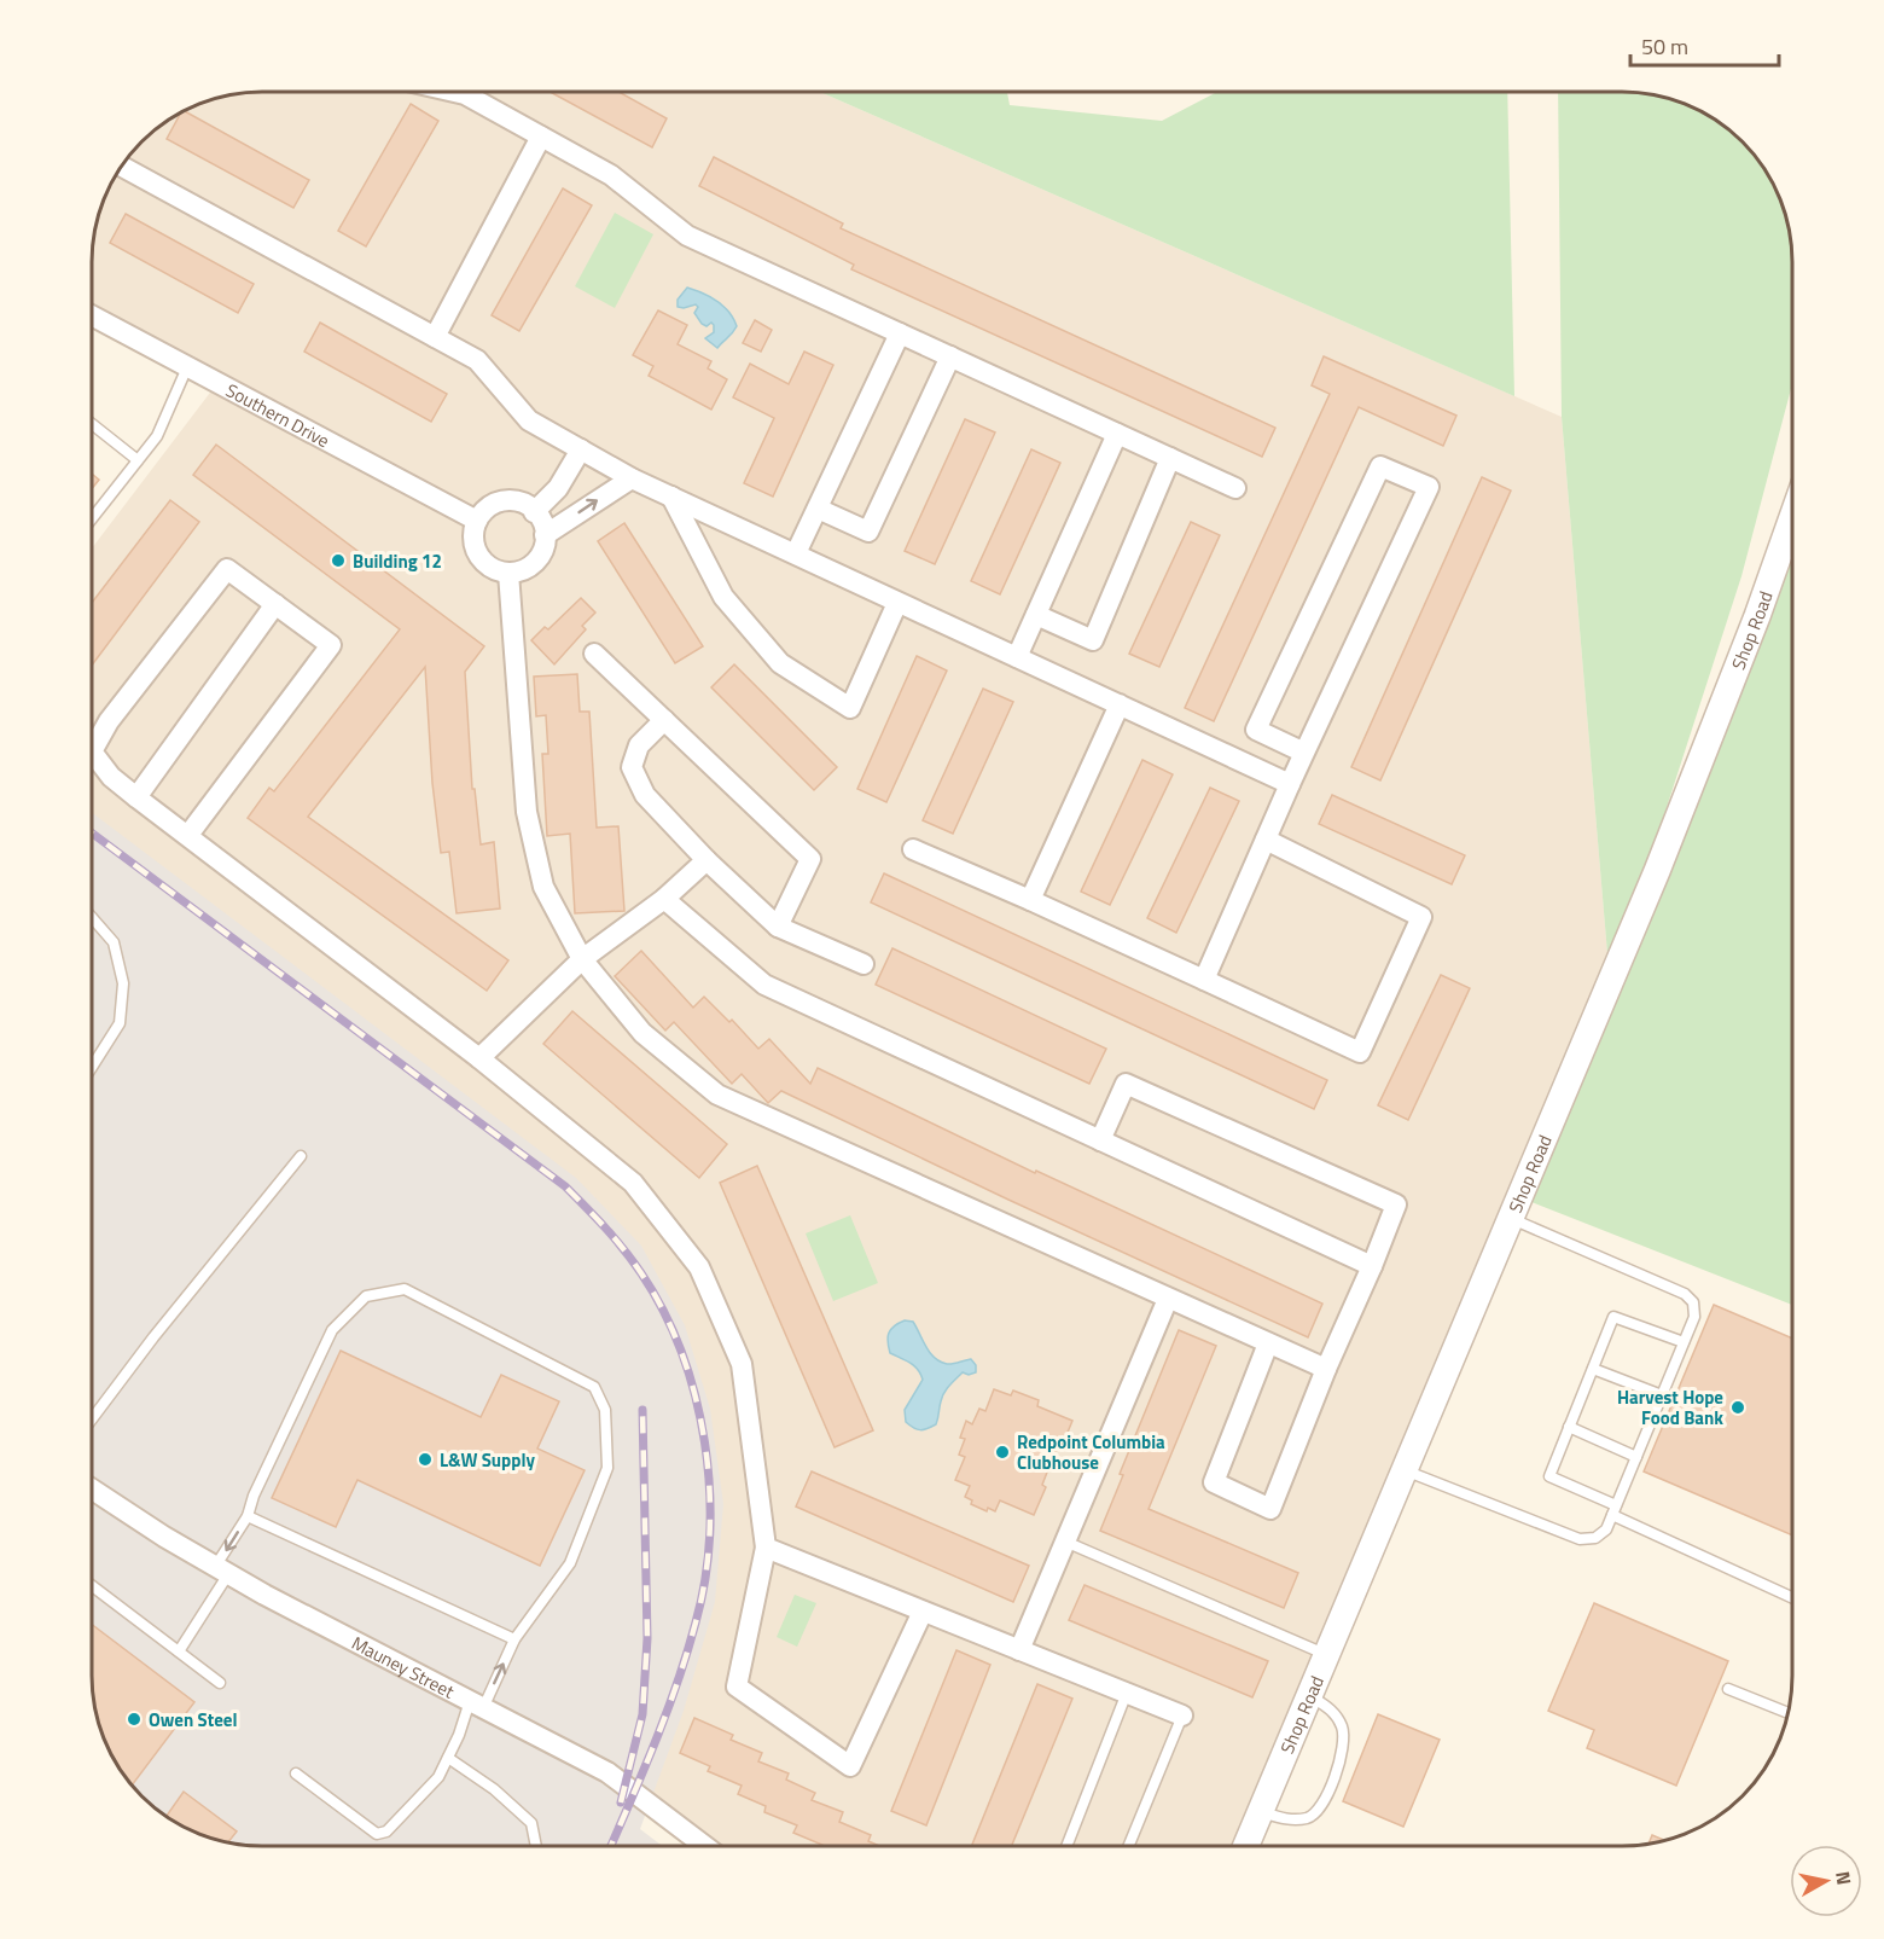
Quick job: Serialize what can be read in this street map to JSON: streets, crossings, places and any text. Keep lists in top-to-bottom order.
{
  "streets": {
    "street": ["Southern Drive", "Shop Road", "Mauney Street"]
  },
  "places": [
    "Building 12",
    "Harvest Hope Food Bank",
    "Redpoint Columbia Clubhouse",
    "L&W Supply",
    "Owen Steel"
  ],
  "scale_bar": "50 m",
  "north": "right"
}
